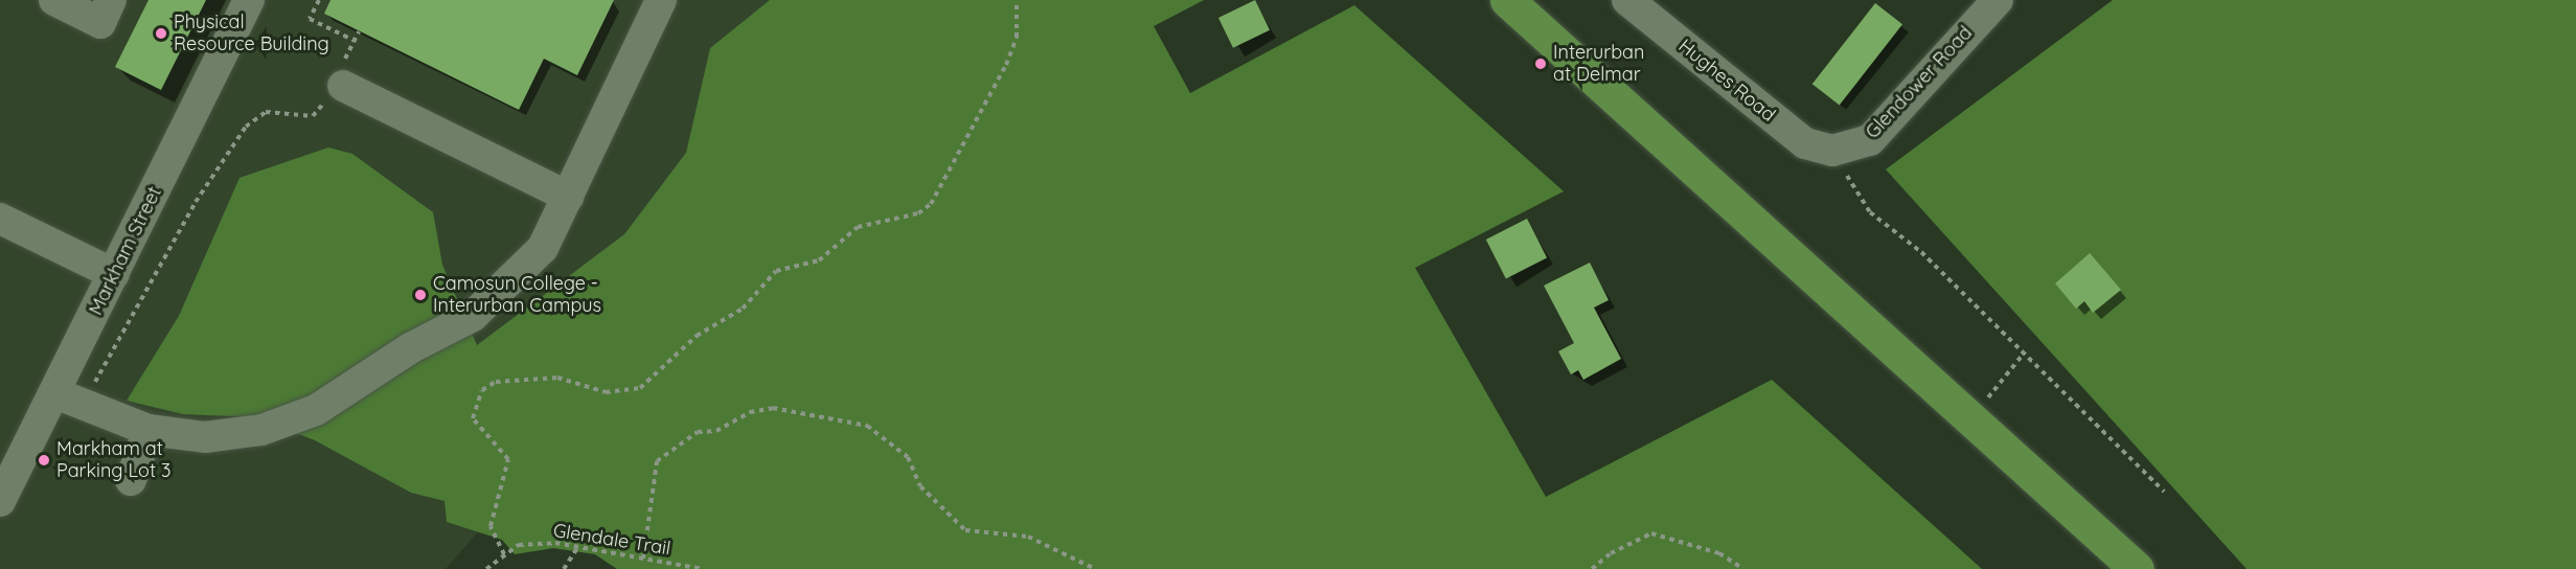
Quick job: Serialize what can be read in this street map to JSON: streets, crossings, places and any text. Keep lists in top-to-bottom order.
{
  "streets": {
    "street": ["Hughes Road", "Glendower Road", "Markham Street"],
    "path": ["Glendale Trail"]
  },
  "crossings": [
    ["Hughes Road", "Glendower Road"]
  ],
  "places": [
    "Physical Resource Building",
    "Interurban at Delmar",
    "Camosun College - Interurban Campus",
    "Markham at Parking Lot 3"
  ]
}
